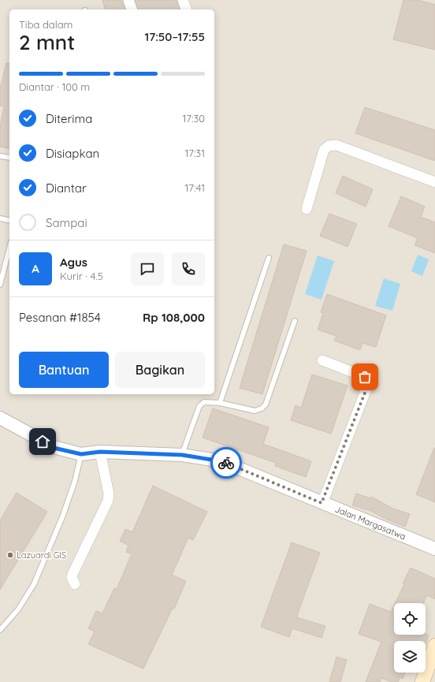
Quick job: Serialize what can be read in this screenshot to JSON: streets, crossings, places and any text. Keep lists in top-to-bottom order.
{
  "streets": {
    "street": ["Jalan Margasatwa"]
  },
  "places": ["Lazuardi GIS"],
  "page": {
    "heading": ["2 mnt", "Tiba dalam", "17:50–17:55"],
    "panel": [
      "Agus",
      "Kurir · 4.5",
      "Pesanan #1854",
      "Rp 108,000"
    ],
    "bar": "Diantar · 100 m",
    "list": [
      ["Diterima", "17:30"],
      ["Disiapkan", "17:31"],
      ["Diantar", "17:41"],
      "Sampai"
    ],
    "round": "A",
    "buttons": ["Bantuan", "Bagikan"]
  }
}
